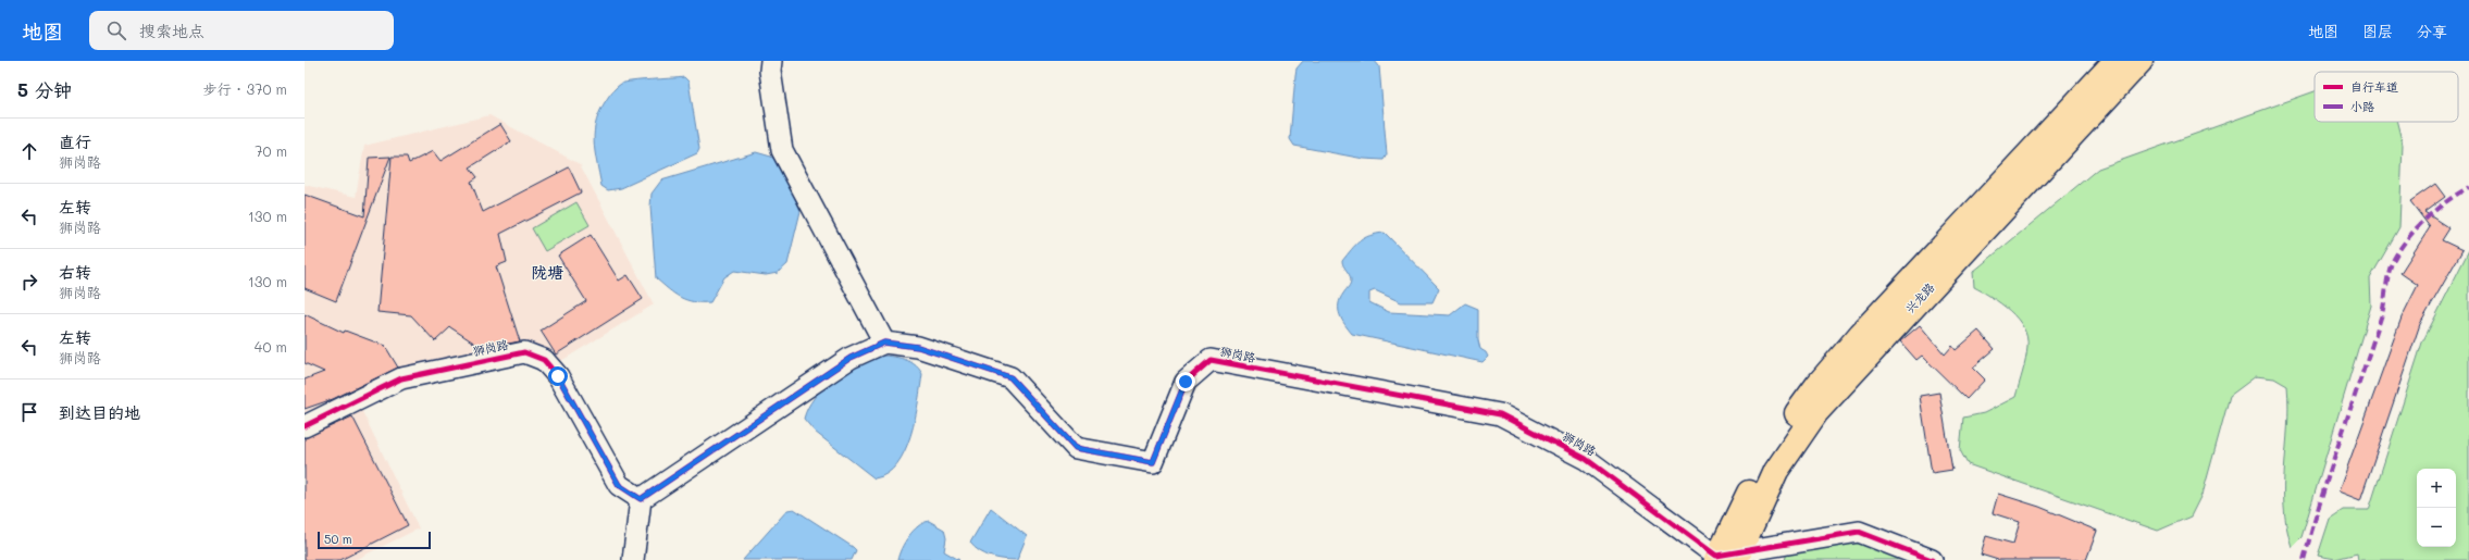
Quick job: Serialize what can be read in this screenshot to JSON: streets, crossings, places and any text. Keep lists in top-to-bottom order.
{
  "streets": {
    "main road": ["兴龙路"],
    "street": ["狮岗路"]
  },
  "crossings": [
    ["兴龙路", "狮岗路"]
  ],
  "districts": ["陇塘"],
  "legend": ["自行车道", "小路"],
  "scale_bar": "50 m",
  "page": {
    "header": "地图",
    "search": "搜索地点",
    "nav": ["地图", "图层", "分享"],
    "heading": ["5 分钟", "步行 · 370 m"],
    "list": [
      ["直行", "狮岗路", "70 m"],
      ["左转", "狮岗路", "130 m"],
      ["右转", "狮岗路", "130 m"],
      ["左转", "狮岗路", "40 m"],
      "到达目的地"
    ],
    "map_buttons": ["+", "−"],
    "scale": "50 m"
  }
}
